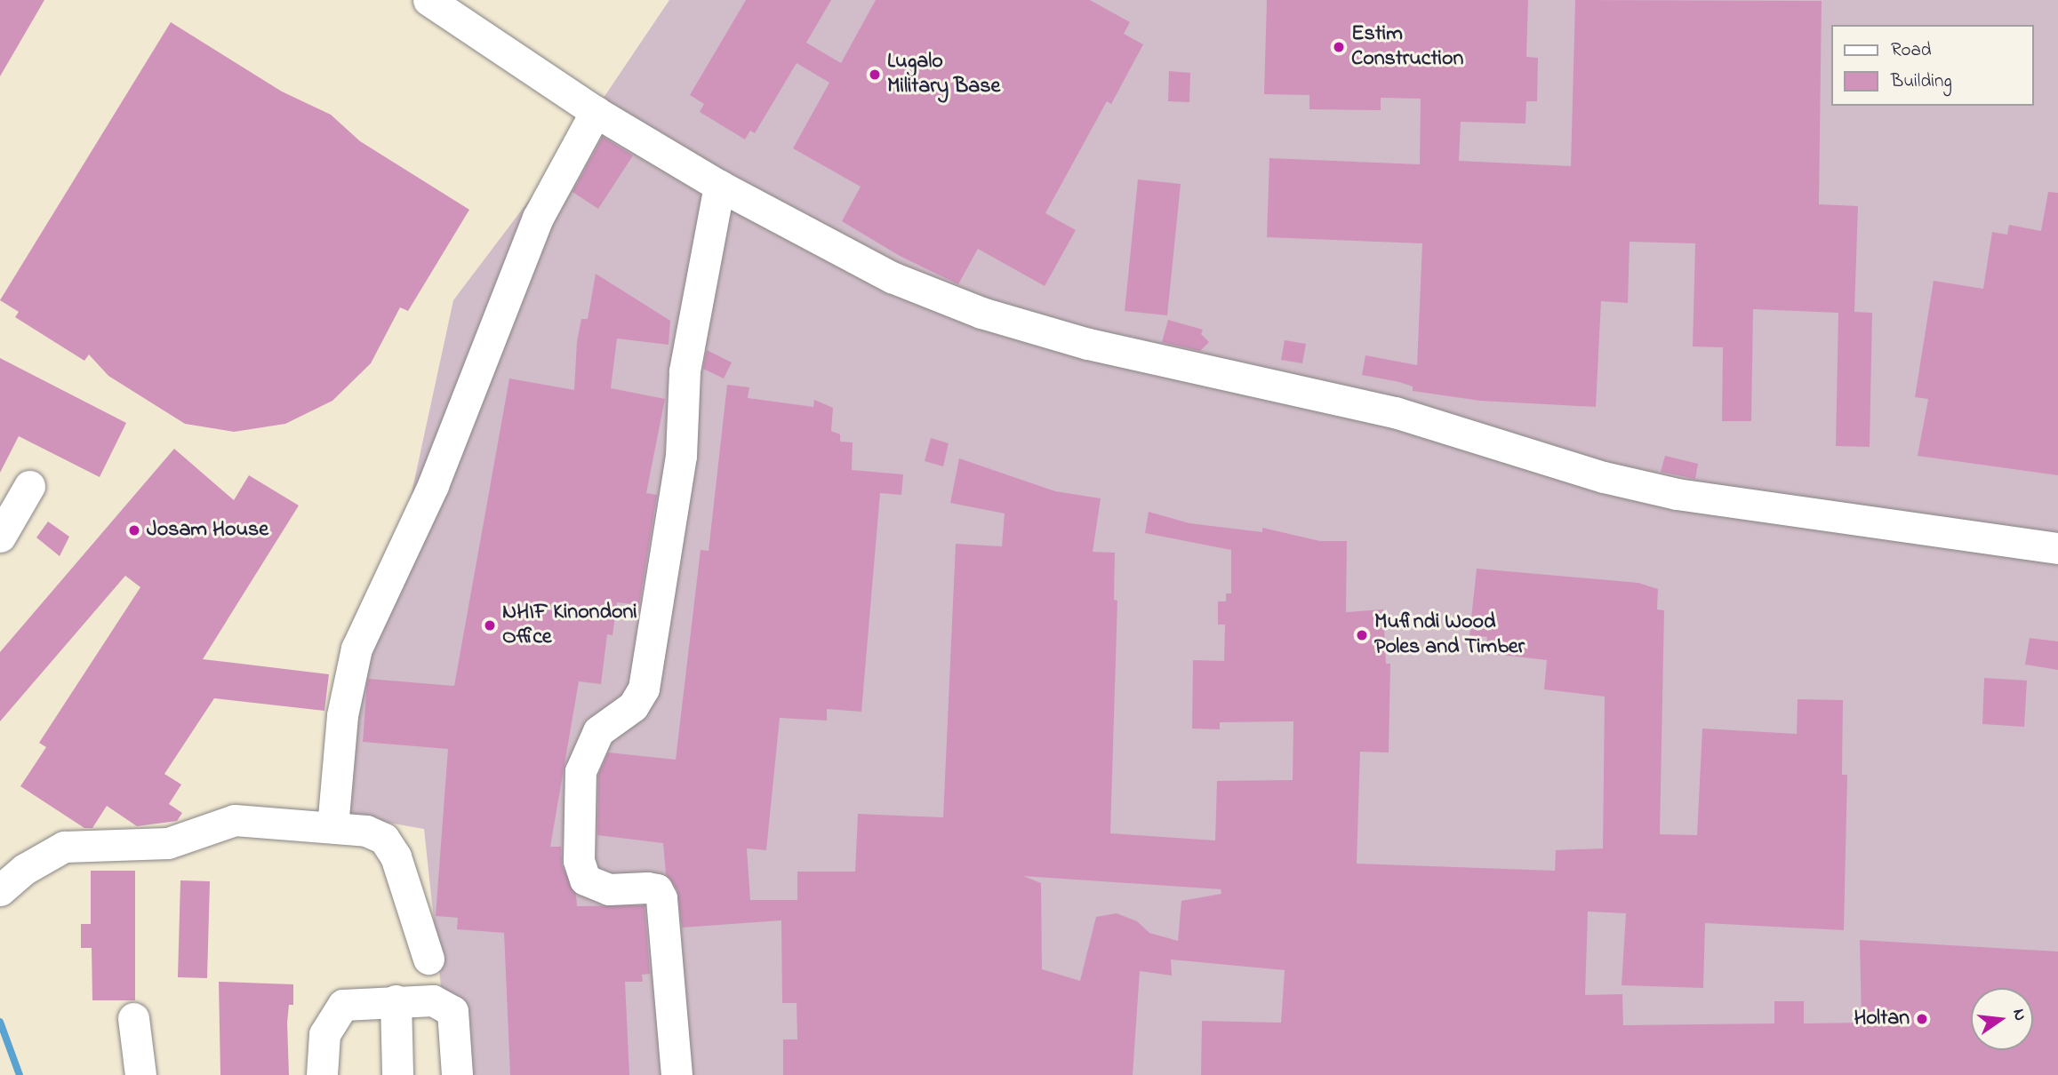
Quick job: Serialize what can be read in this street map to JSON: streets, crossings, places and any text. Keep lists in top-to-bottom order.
{
  "places": [
    "Estim Construction",
    "Lugalo Military Base",
    "Josam House",
    "NHIF Kinondoni Office",
    "Mufindi Wood Poles and Timber",
    "Holtan"
  ],
  "legend": ["Road", "Building"],
  "north": "right"
}
